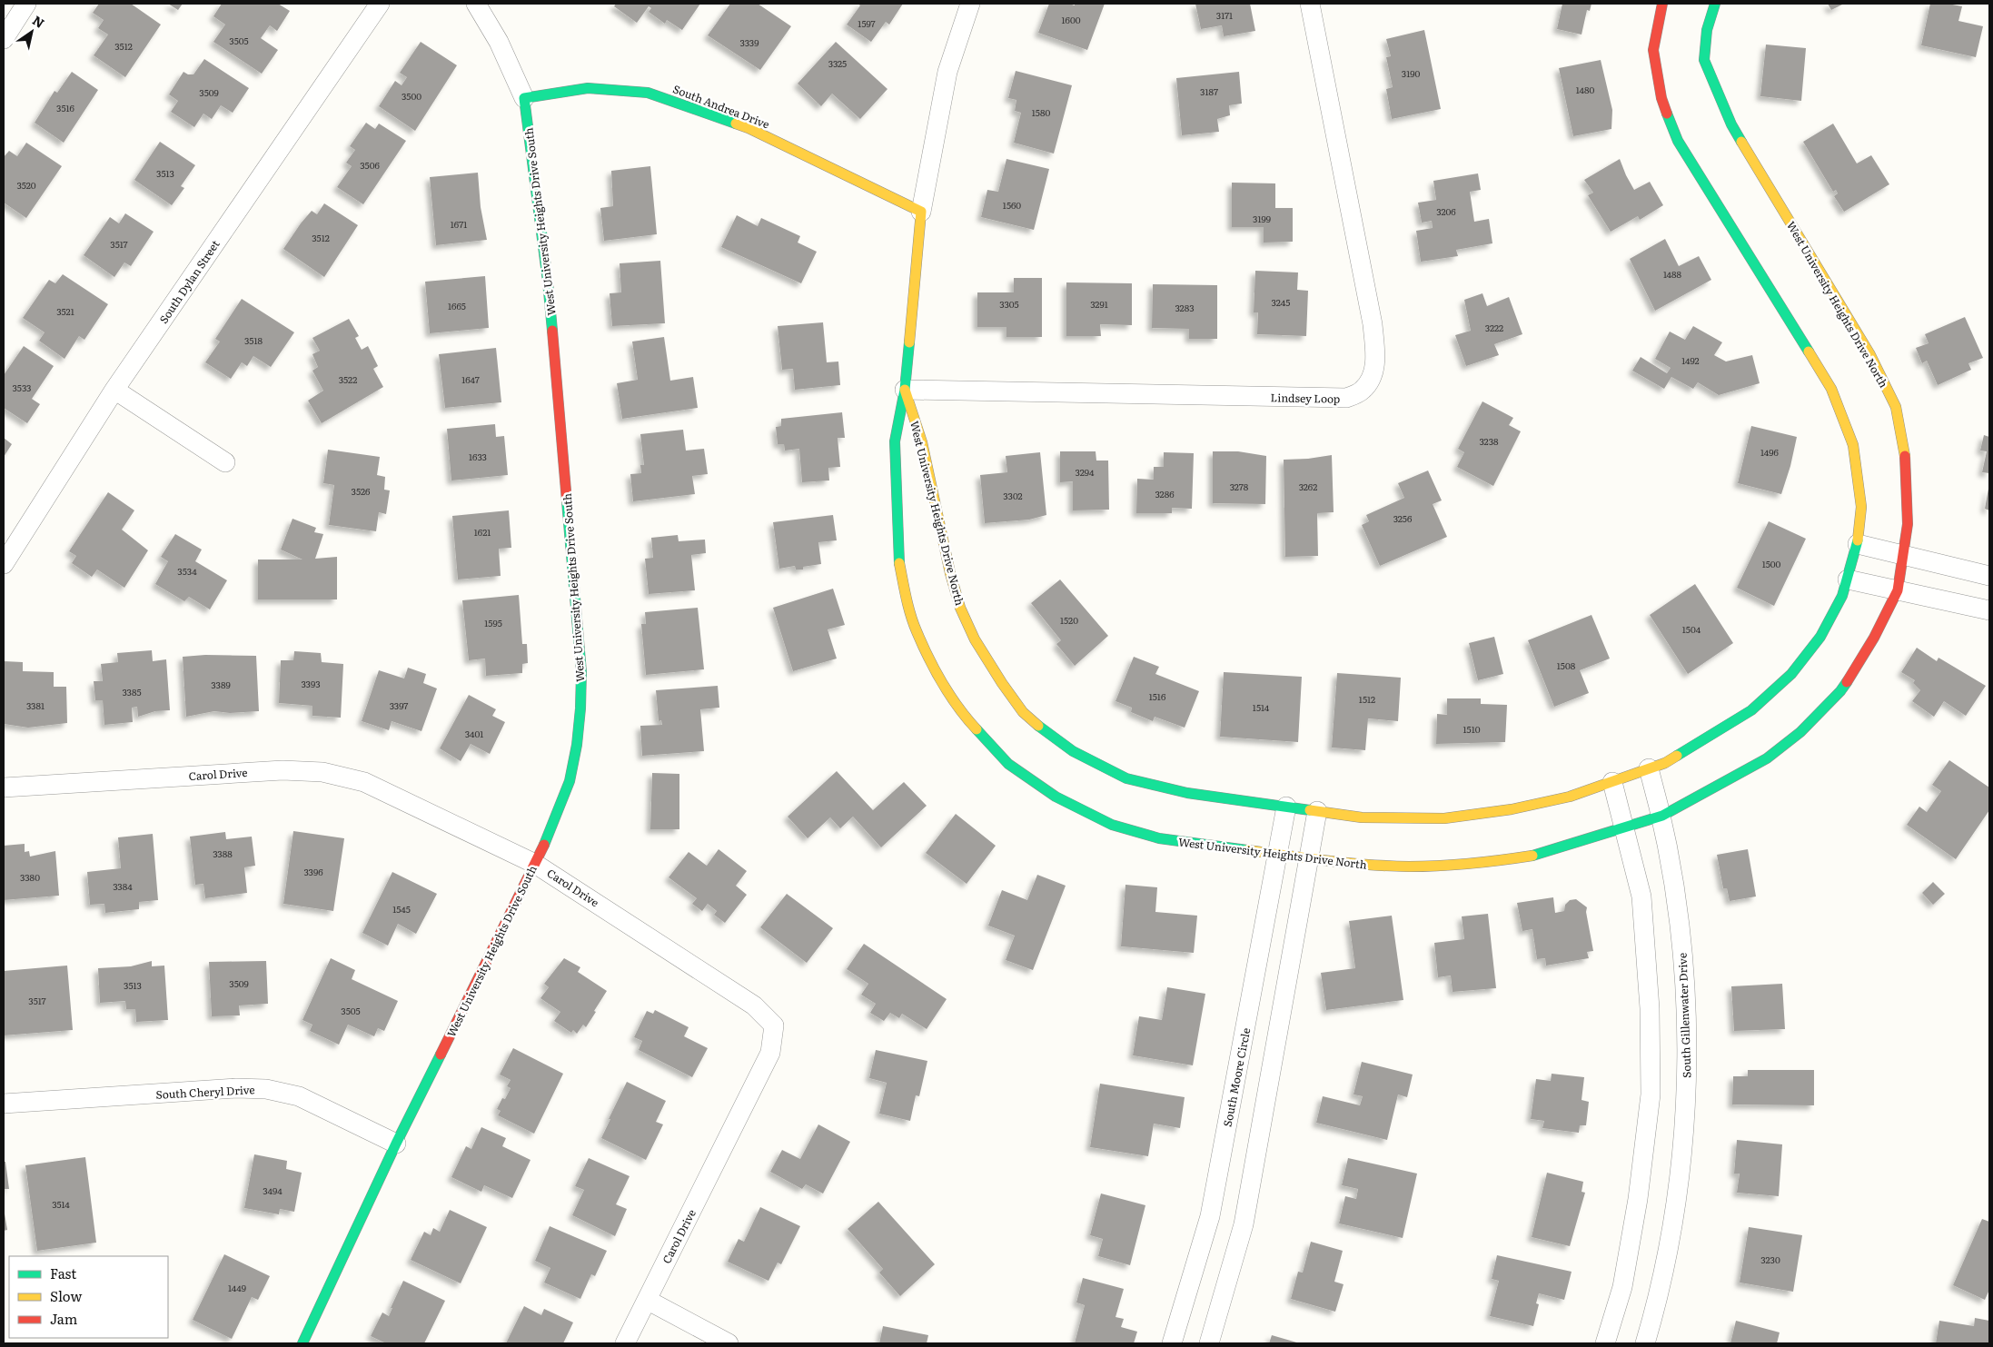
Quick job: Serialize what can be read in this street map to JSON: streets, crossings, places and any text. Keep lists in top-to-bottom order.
{
  "streets": {
    "street": [
      "South Andrea Drive",
      "West University Heights Drive South",
      "South Dylan Street",
      "West University Heights Drive North",
      "Lindsey Loop",
      "Carol Drive",
      "South Gillenwater Drive",
      "South Moore Circle",
      "South Cheryl Drive"
    ]
  },
  "crossings": [
    ["South Andrea Drive", "West University Heights Drive South"],
    ["South Andrea Drive", "West University Heights Drive North"],
    ["West University Heights Drive South", "Carol Drive"],
    ["West University Heights Drive South", "South Cheryl Drive"],
    ["West University Heights Drive North", "Lindsey Loop"],
    ["West University Heights Drive North", "South Gillenwater Drive"],
    ["West University Heights Drive North", "South Moore Circle"]
  ],
  "house_numbers": [
    "3171",
    "1600",
    "1597",
    "3505",
    "3339",
    "3512",
    "3325",
    "3190",
    "1480",
    "3187",
    "3509",
    "3500",
    "3516",
    "1580",
    "3506",
    "3513",
    "3520",
    "1560",
    "3206",
    "3199",
    "1671",
    "3512",
    "3517",
    "1488",
    "3245",
    "3305",
    "3291",
    "1665",
    "3283",
    "3521",
    "3222",
    "3518",
    "1492",
    "3522",
    "1647",
    "3533",
    "3238",
    "1496",
    "1633",
    "3294",
    "3278",
    "3262",
    "3526",
    "3286",
    "3302",
    "3256",
    "1621",
    "1500",
    "3534",
    "1520",
    "1595",
    "1504",
    "1508",
    "3393",
    "3389",
    "3385",
    "1516",
    "1512",
    "3381",
    "3397",
    "1514",
    "1510",
    "3401",
    "3388",
    "3396",
    "3380",
    "3384",
    "1545",
    "3509",
    "3513",
    "3517",
    "3505",
    "3494",
    "3514",
    "3230",
    "1449"
  ],
  "legend": ["Fast", "Slow", "Jam"],
  "north": "top right"
}
